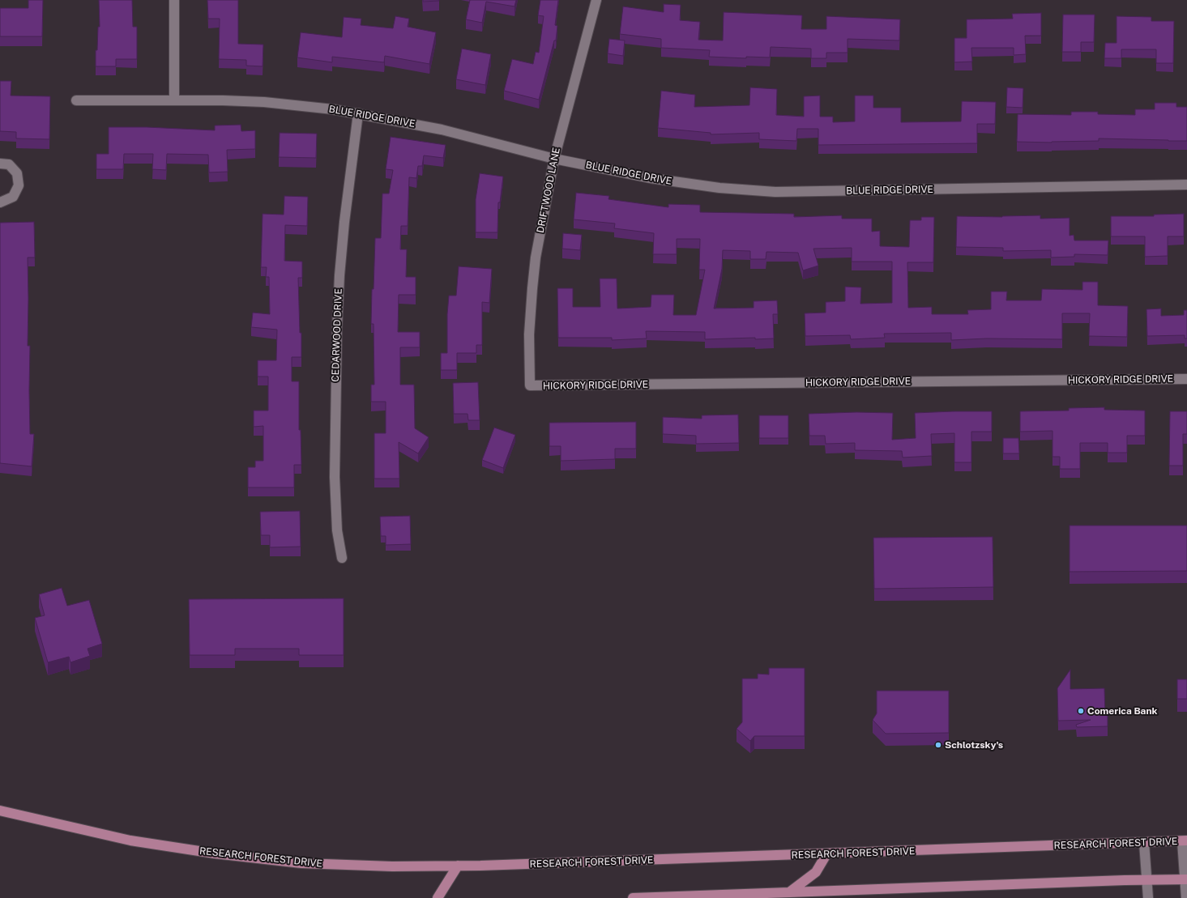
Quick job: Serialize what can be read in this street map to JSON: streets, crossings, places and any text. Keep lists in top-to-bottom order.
{
  "streets": {
    "main road": ["RESEARCH FOREST DRIVE"],
    "street": [
      "BLUE RIDGE DRIVE",
      "DRIFTWOOD LANE",
      "CEDARWOOD DRIVE",
      "HICKORY RIDGE DRIVE"
    ]
  },
  "crossings": [
    ["BLUE RIDGE DRIVE", "DRIFTWOOD LANE"],
    ["BLUE RIDGE DRIVE", "CEDARWOOD DRIVE"],
    ["DRIFTWOOD LANE", "HICKORY RIDGE DRIVE"]
  ],
  "places": ["Comerica Bank", "Schlotzsky's"]
}
